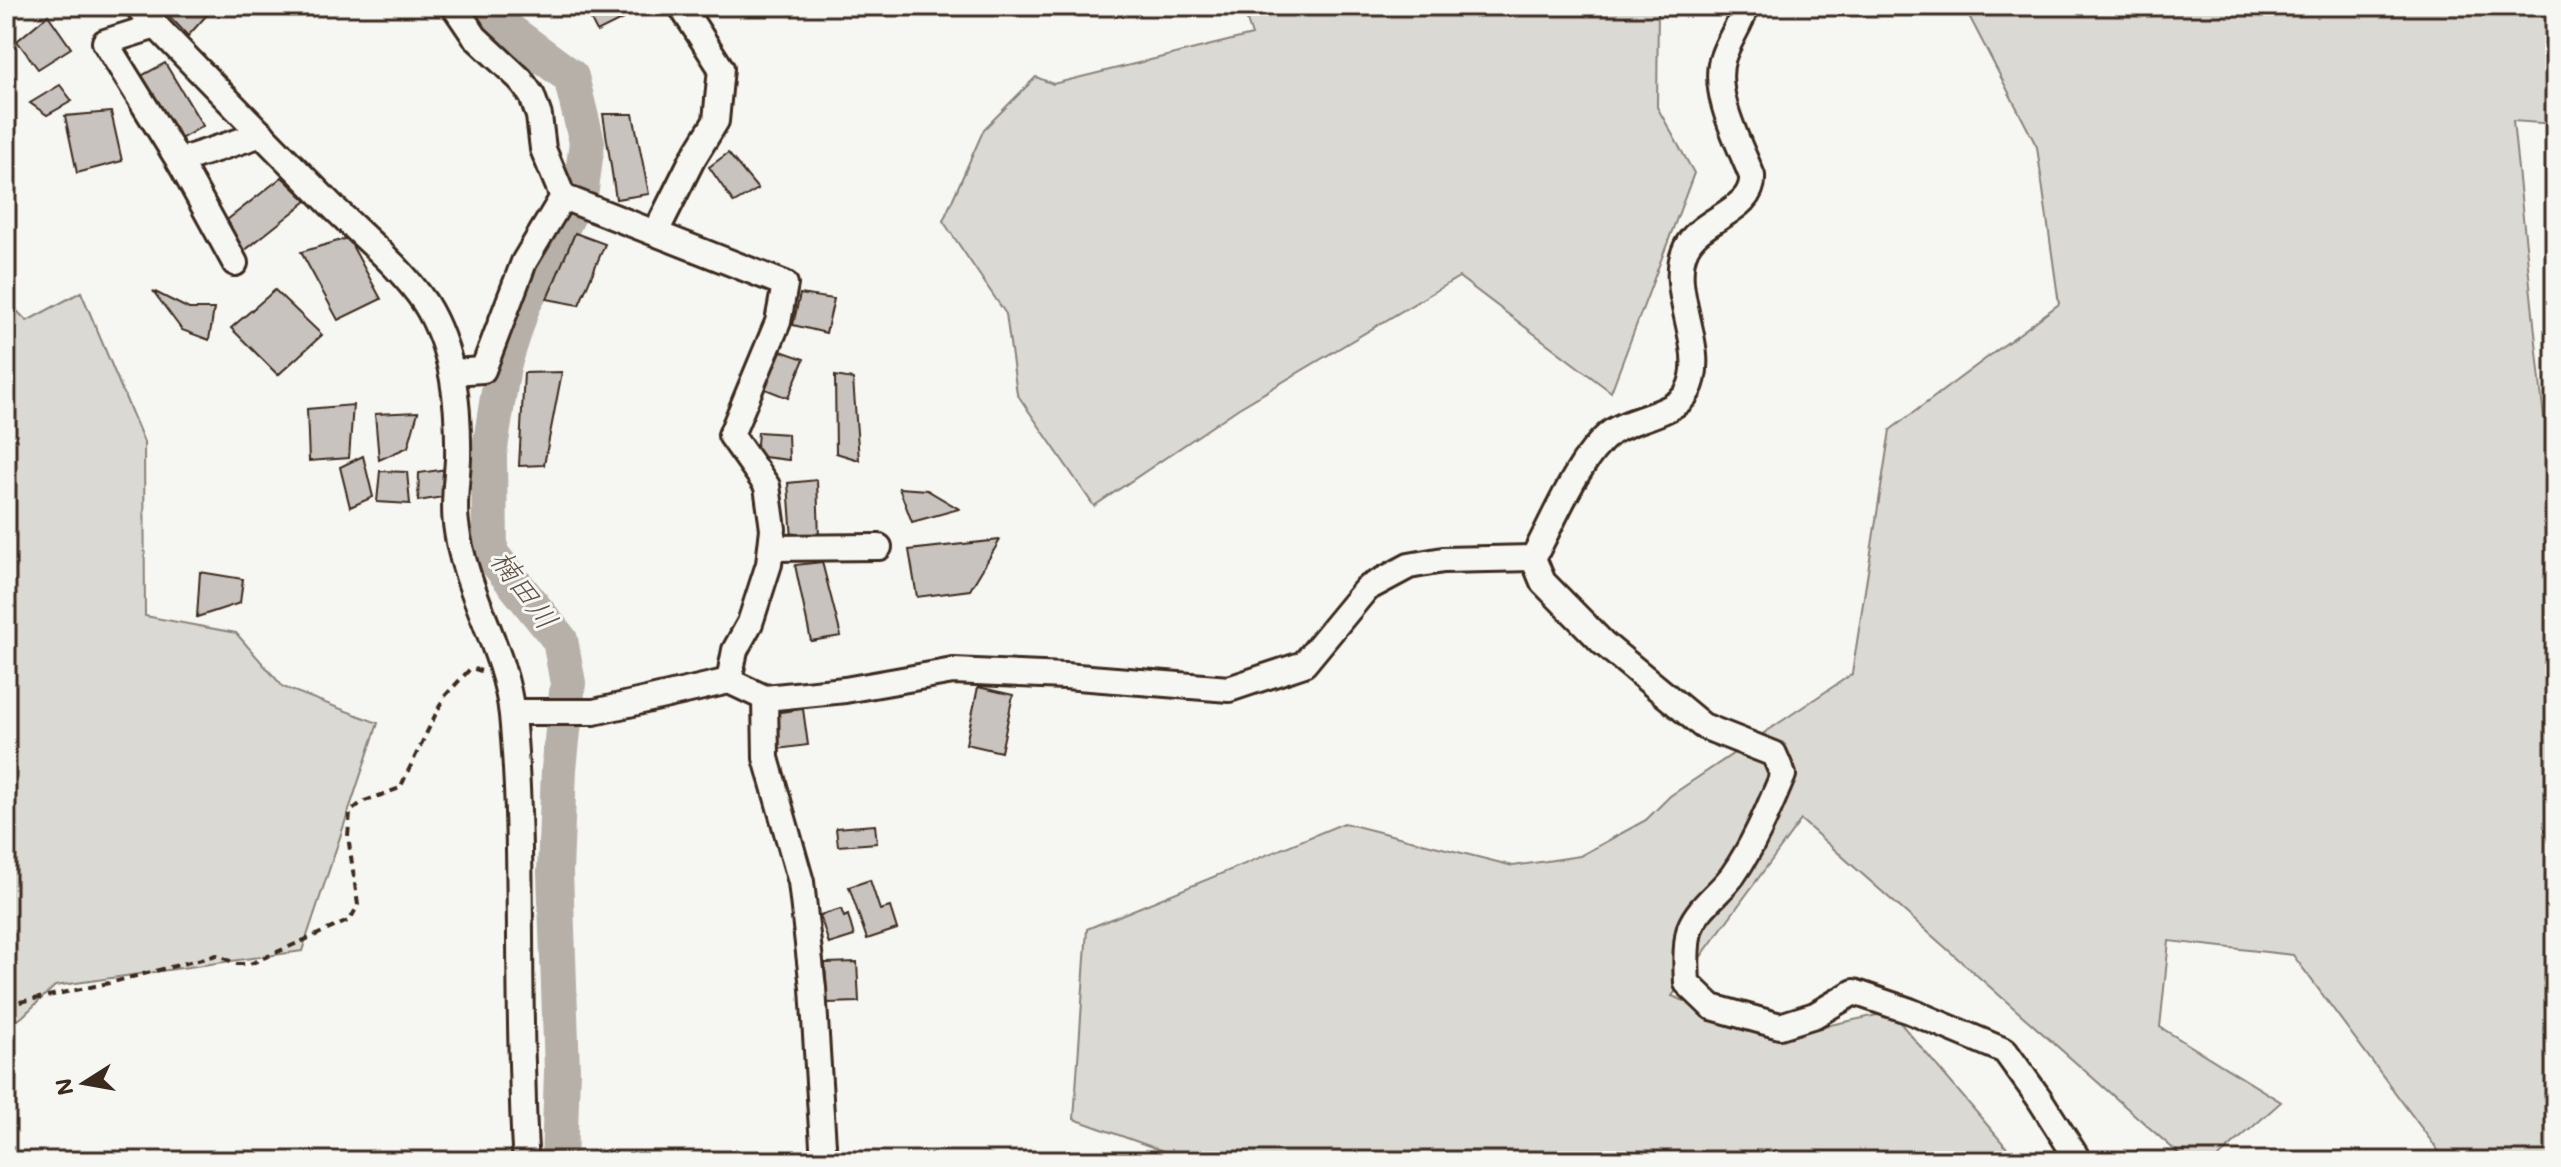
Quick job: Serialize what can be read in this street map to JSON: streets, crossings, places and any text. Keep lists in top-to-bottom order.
{
  "water": ["楠田川"],
  "north": "left"
}
